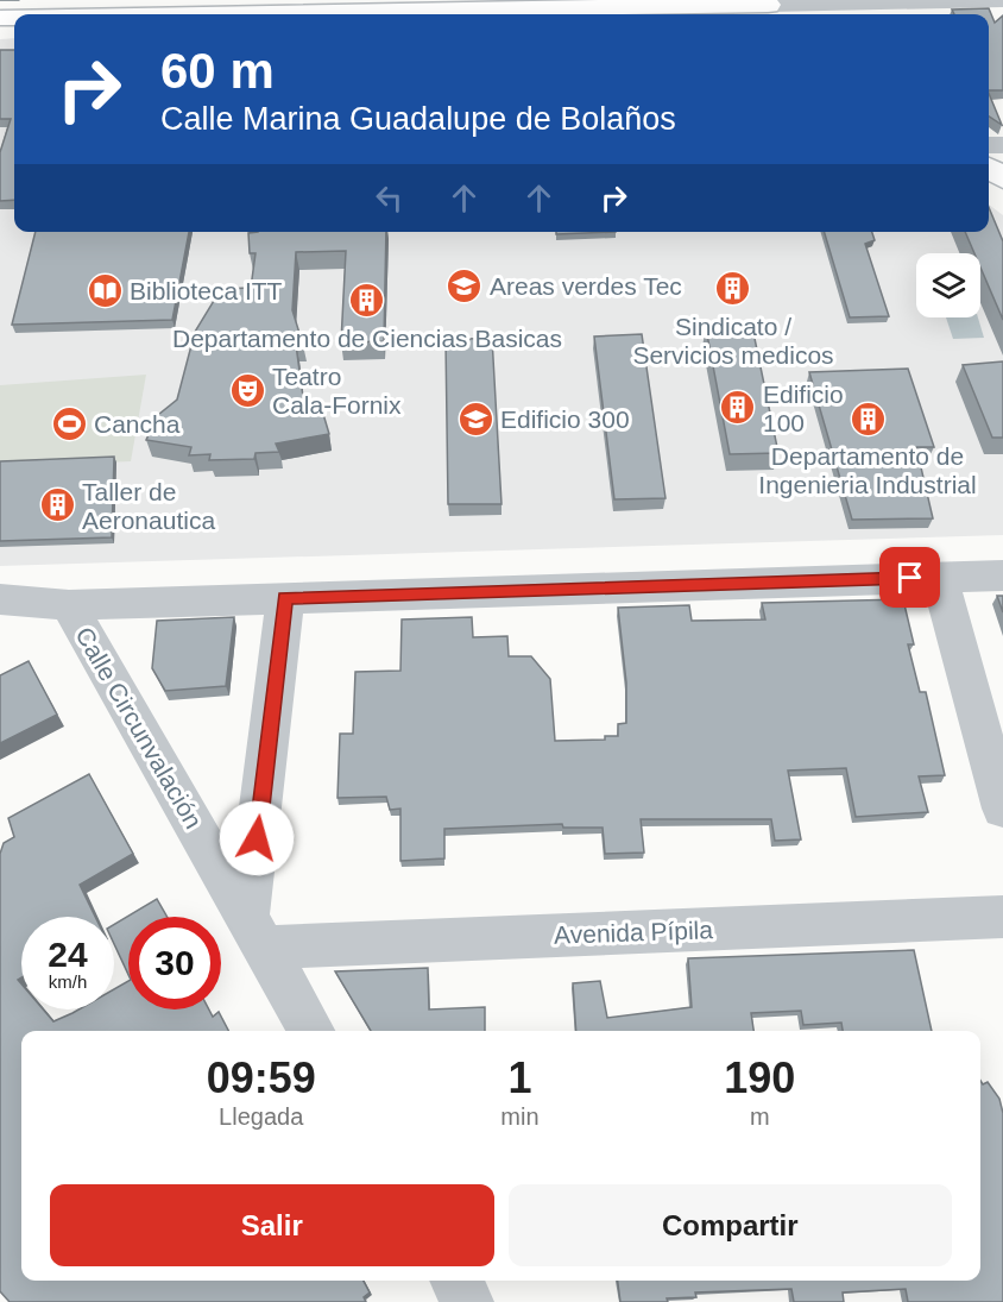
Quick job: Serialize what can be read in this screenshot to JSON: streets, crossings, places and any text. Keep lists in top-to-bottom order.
{
  "streets": {
    "street": ["Calle Circunvalación", "Avenida Pípila"]
  },
  "crossings": [
    ["Calle Circunvalación", "Avenida Pípila"]
  ],
  "places": {
    "school or university": ["Areas verdes Tec", "Edificio 300"],
    "building": [
      "Sindicato / Servicios medicos",
      "Departamento de Ciencias Basicas",
      "Edificio 100",
      "Departamento de Ingenieria Industrial",
      "Taller de Aeronautica"
    ],
    "library": ["Biblioteca ITT"],
    "theatre": ["Teatro Cala-Fornix"],
    "sports": ["Cancha"]
  },
  "page": {
    "turn": ["60 m", "Calle Marina Guadalupe de Bolaños"],
    "speed": "24 km/h",
    "limit": "30",
    "eta": [
      "09:59",
      "Llegada",
      "1",
      "min",
      "190",
      "m"
    ],
    "buttons": ["Salir", "Compartir"]
  }
}
